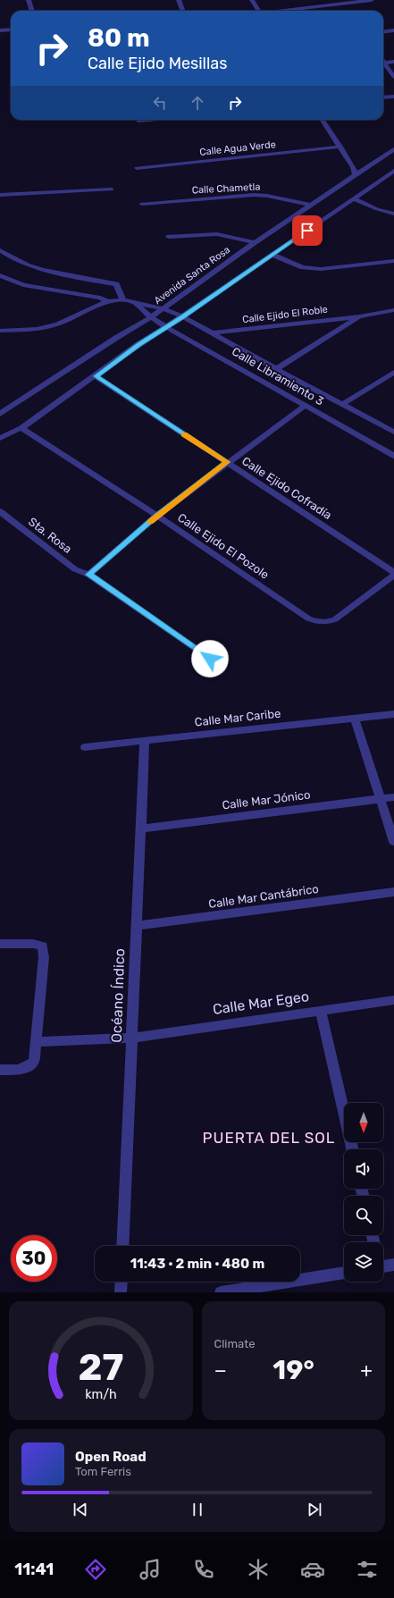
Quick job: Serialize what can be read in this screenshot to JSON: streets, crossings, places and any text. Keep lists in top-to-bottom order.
{
  "streets": {
    "street": [
      "Calle Agua Verde",
      "Calle Chametla",
      "Avenida Santa Rosa",
      "Calle Ejido El Roble",
      "Calle Libramiento 3",
      "Calle Ejido Cofradía",
      "Sta. Rosa",
      "Calle Ejido El Pozole",
      "Calle Mar Caribe",
      "Calle Mar Jónico",
      "Calle Mar Cantábrico",
      "Océano Índico",
      "Calle Mar Egeo"
    ]
  },
  "crossings": [
    ["Calle Chametla", "Avenida Santa Rosa"],
    ["Avenida Santa Rosa", "Calle Libramiento 3"],
    ["Calle Ejido El Roble", "Calle Libramiento 3"],
    ["Calle Mar Caribe", "Océano Índico"],
    ["Calle Mar Jónico", "Océano Índico"],
    ["Calle Mar Cantábrico", "Océano Índico"],
    ["Océano Índico", "Calle Mar Egeo"]
  ],
  "districts": ["PUERTA DEL SOL"],
  "north": "bottom",
  "page": {
    "turn": ["80 m", "Calle Ejido Mesillas"],
    "limit": "30",
    "trip": "11:43 · 2 min · 480 m",
    "tile": "Climate",
    "heat": ["−", "19°", "+"],
    "song": ["Open Road", "Tom Ferris"],
    "tabs": "11:41",
    "gauge": ["27", "km/h"]
  }
}
